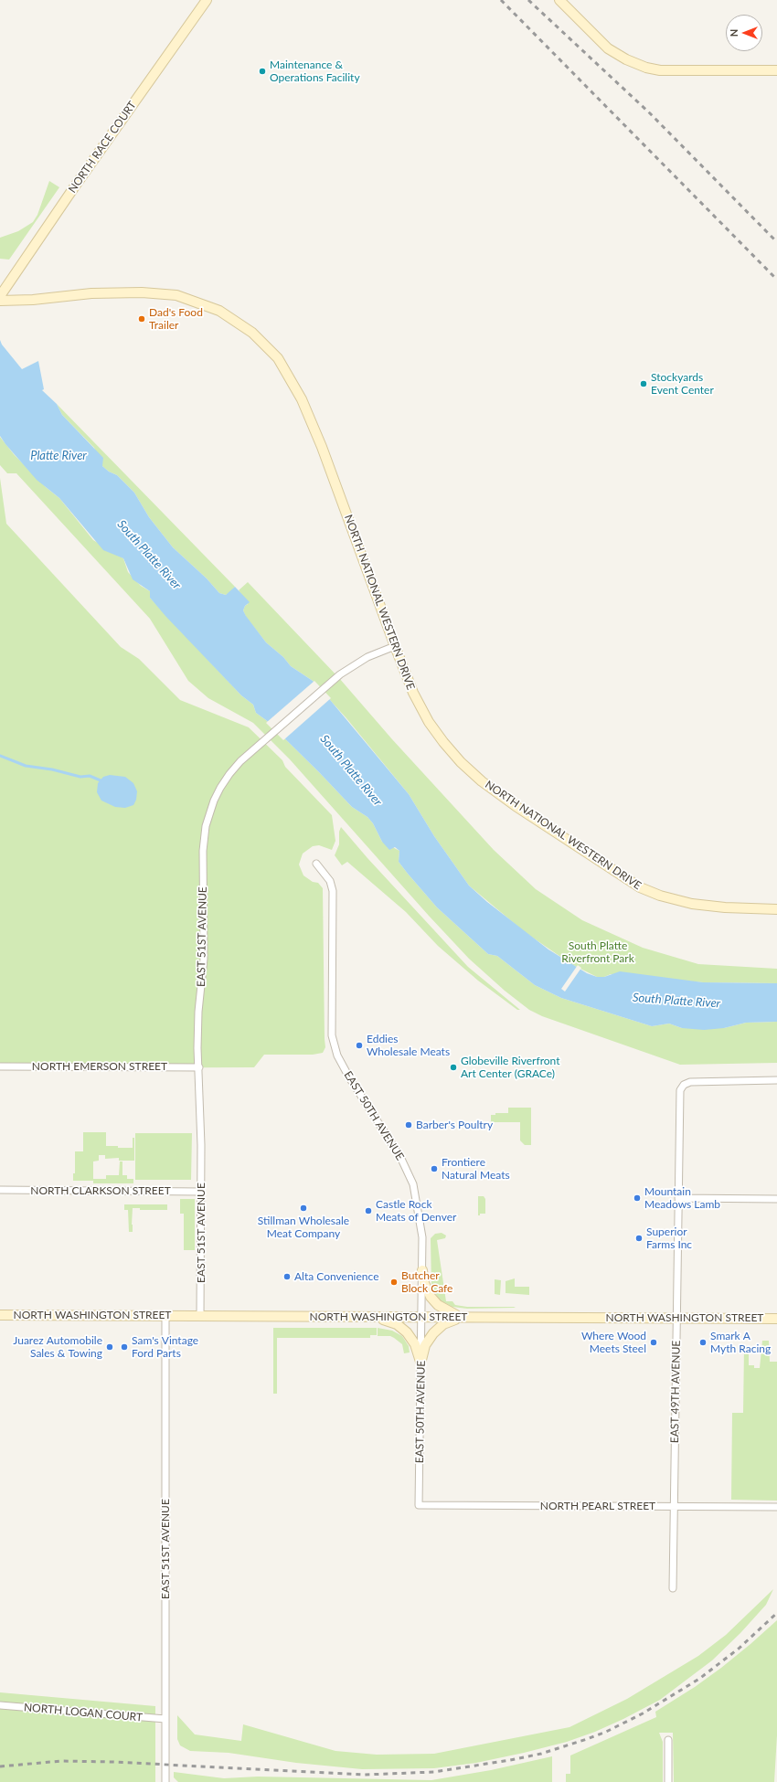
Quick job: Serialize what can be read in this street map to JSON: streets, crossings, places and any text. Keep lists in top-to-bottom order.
{
  "streets": {
    "street": [
      "NORTH RACE COURT",
      "NORTH NATIONAL WESTERN DRIVE",
      "EAST 51ST AVENUE",
      "NORTH EMERSON STREET",
      "EAST 50TH AVENUE",
      "NORTH CLARKSON STREET",
      "NORTH WASHINGTON STREET",
      "EAST 49TH AVENUE",
      "NORTH PEARL STREET",
      "NORTH LOGAN COURT"
    ]
  },
  "crossings": [
    ["NORTH NATIONAL WESTERN DRIVE", "EAST 51ST AVENUE"],
    ["EAST 51ST AVENUE", "NORTH EMERSON STREET"],
    ["EAST 51ST AVENUE", "NORTH CLARKSON STREET"],
    ["EAST 51ST AVENUE", "NORTH WASHINGTON STREET"],
    ["EAST 51ST AVENUE", "NORTH LOGAN COURT"],
    ["EAST 50TH AVENUE", "NORTH WASHINGTON STREET"],
    ["EAST 50TH AVENUE", "NORTH PEARL STREET"],
    ["NORTH WASHINGTON STREET", "EAST 49TH AVENUE"],
    ["EAST 49TH AVENUE", "NORTH PEARL STREET"]
  ],
  "water": ["Platte River", "South Platte River"],
  "parks": ["South Platte Riverfront Park"],
  "places": [
    "Maintenance & Operations Facility",
    "Dad's Food Trailer",
    "Stockyards Event Center",
    "Eddies Wholesale Meats",
    "Globeville Riverfront Art Center (GRACe)",
    "Barber's Poultry",
    "Frontiere Natural Meats",
    "Mountain Meadows Lamb",
    "Stillman Wholesale Meat Company",
    "Castle Rock Meats of Denver",
    "Superior Farms Inc",
    "Alta Convenience",
    "Butcher Block Cafe",
    "Where Wood Meets Steel",
    "Smark A Myth Racing",
    "Juarez Automobile Sales & Towing",
    "Sam's Vintage Ford Parts"
  ],
  "north": "left"
}
